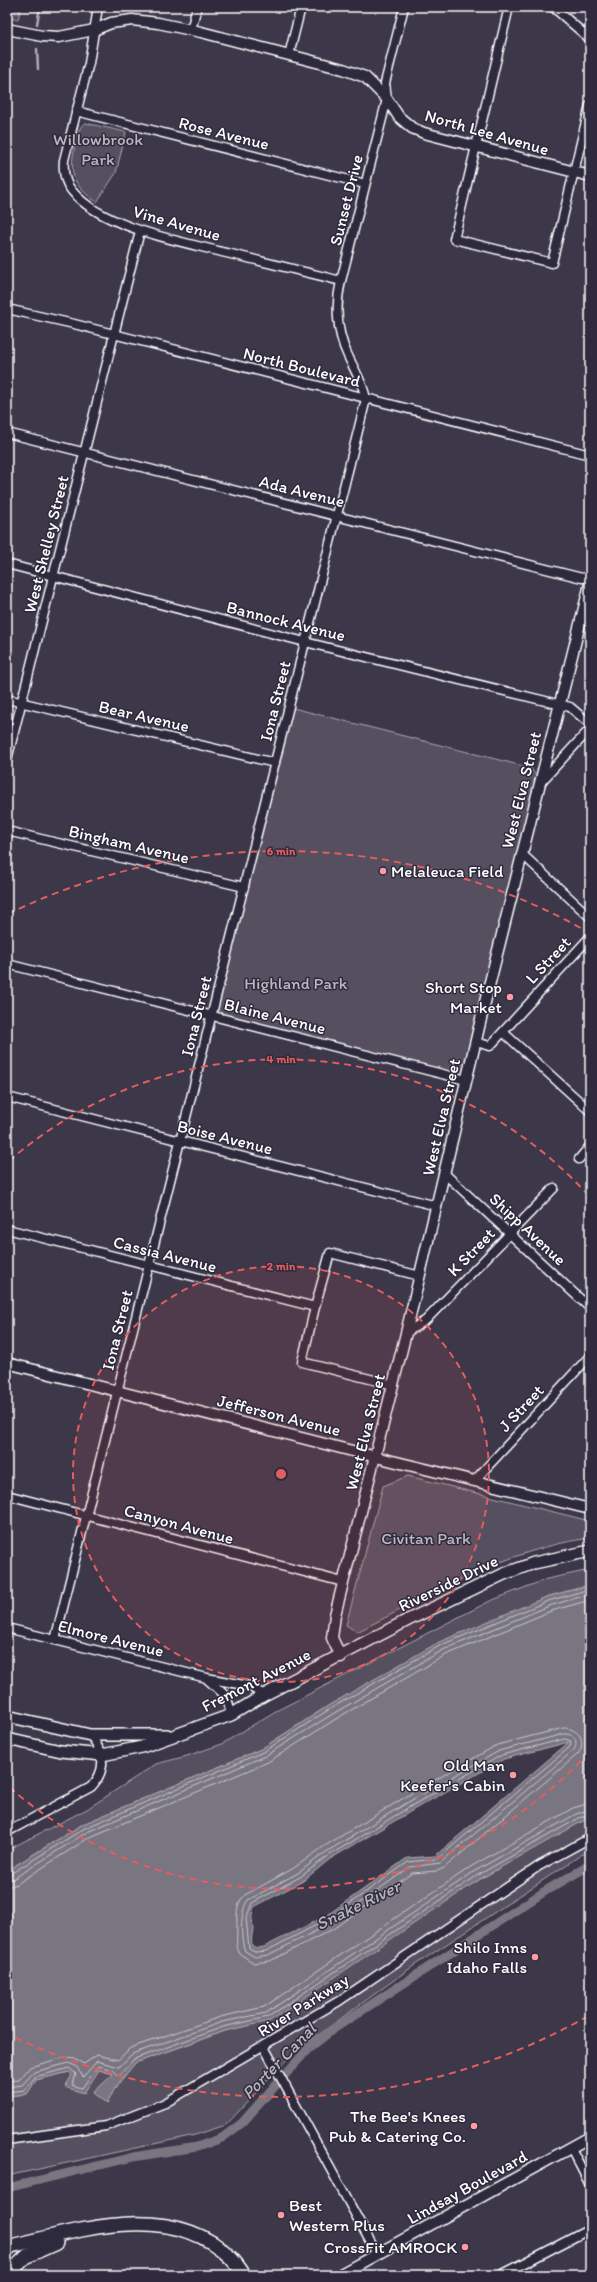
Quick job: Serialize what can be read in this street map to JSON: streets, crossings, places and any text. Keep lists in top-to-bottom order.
{
  "streets": {
    "main road": ["Riverside Drive", "Fremont Avenue"],
    "street": [
      "North Lee Avenue",
      "Rose Avenue",
      "Sunset Drive",
      "Vine Avenue",
      "North Boulevard",
      "Ada Avenue",
      "West Shelley Street",
      "Bannock Avenue",
      "Iona Street",
      "Bear Avenue",
      "West Elva Street",
      "Bingham Avenue",
      "L Street",
      "Blaine Avenue",
      "Boise Avenue",
      "Shipp Avenue",
      "K Street",
      "Cassia Avenue",
      "J Street",
      "Jefferson Avenue",
      "Canyon Avenue",
      "Elmore Avenue",
      "River Parkway",
      "Lindsay Boulevard"
    ]
  },
  "crossings": [
    ["North Lee Avenue", "Sunset Drive"],
    ["North Lee Avenue", "Vine Avenue"],
    ["Rose Avenue", "Sunset Drive"],
    ["Rose Avenue", "Vine Avenue"],
    ["Sunset Drive", "Vine Avenue"],
    ["Sunset Drive", "North Boulevard"],
    ["Sunset Drive", "Iona Street"],
    ["Vine Avenue", "West Shelley Street"],
    ["North Boulevard", "West Shelley Street"],
    ["North Boulevard", "Iona Street"],
    ["Ada Avenue", "West Shelley Street"],
    ["Ada Avenue", "Iona Street"],
    ["West Shelley Street", "Bannock Avenue"],
    ["West Shelley Street", "Bear Avenue"],
    ["Bannock Avenue", "Iona Street"],
    ["Bannock Avenue", "West Elva Street"],
    ["Iona Street", "Bear Avenue"],
    ["Iona Street", "Bingham Avenue"],
    ["Iona Street", "Blaine Avenue"],
    ["Iona Street", "Boise Avenue"],
    ["Iona Street", "Cassia Avenue"],
    ["Iona Street", "Jefferson Avenue"],
    ["Iona Street", "Canyon Avenue"],
    ["Iona Street", "Elmore Avenue"],
    ["West Elva Street", "L Street"],
    ["West Elva Street", "Blaine Avenue"],
    ["West Elva Street", "Boise Avenue"],
    ["West Elva Street", "Shipp Avenue"],
    ["West Elva Street", "K Street"],
    ["West Elva Street", "Jefferson Avenue"],
    ["West Elva Street", "Canyon Avenue"],
    ["West Elva Street", "Riverside Drive"],
    ["Shipp Avenue", "K Street"],
    ["J Street", "Jefferson Avenue"],
    ["Riverside Drive", "Fremont Avenue"],
    ["Elmore Avenue", "Fremont Avenue"]
  ],
  "water": ["Snake River", "Porter Canal"],
  "parks": ["Willowbrook Park", "Highland Park", "Civitan Park"],
  "places": [
    "Melaleuca Field",
    "Short Stop Market",
    "Old Man Keefer's Cabin",
    "Shilo Inns Idaho Falls",
    "The Bee's Knees Pub & Catering Co.",
    "Best Western Plus",
    "CrossFit AMROCK"
  ],
  "rings": ["6 min", "4 min", "2 min"]
}
